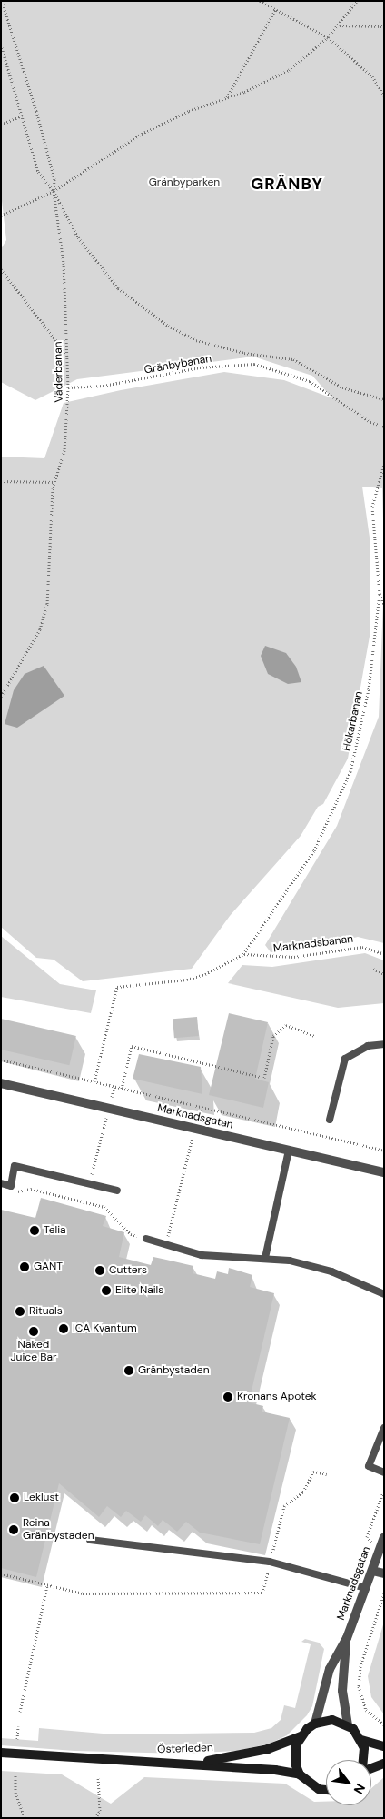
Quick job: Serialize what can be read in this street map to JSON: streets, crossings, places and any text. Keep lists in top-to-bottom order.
{
  "streets": {
    "main road": ["Österleden"],
    "street": ["Marknadsgatan"],
    "path": [
      "Gränbybanan",
      "Väderbanan",
      "Hökarbanan",
      "Marknadsbanan"
    ]
  },
  "crossings": [
    ["Gränbybanan", "Väderbanan"],
    ["Hökarbanan", "Marknadsbanan"],
    ["Marknadsgatan", "Österleden"]
  ],
  "districts": ["GRÄNBY"],
  "parks": ["Gränbyparken"],
  "places": [
    "Telia",
    "GANT",
    "Cutters",
    "Elite Nails",
    "Rituals",
    "ICA Kvantum",
    "Naked Juice Bar",
    "Gränbystaden",
    "Kronans Apotek",
    "Leklust",
    "Reina Gränbystaden"
  ],
  "north": "bottom right"
}
